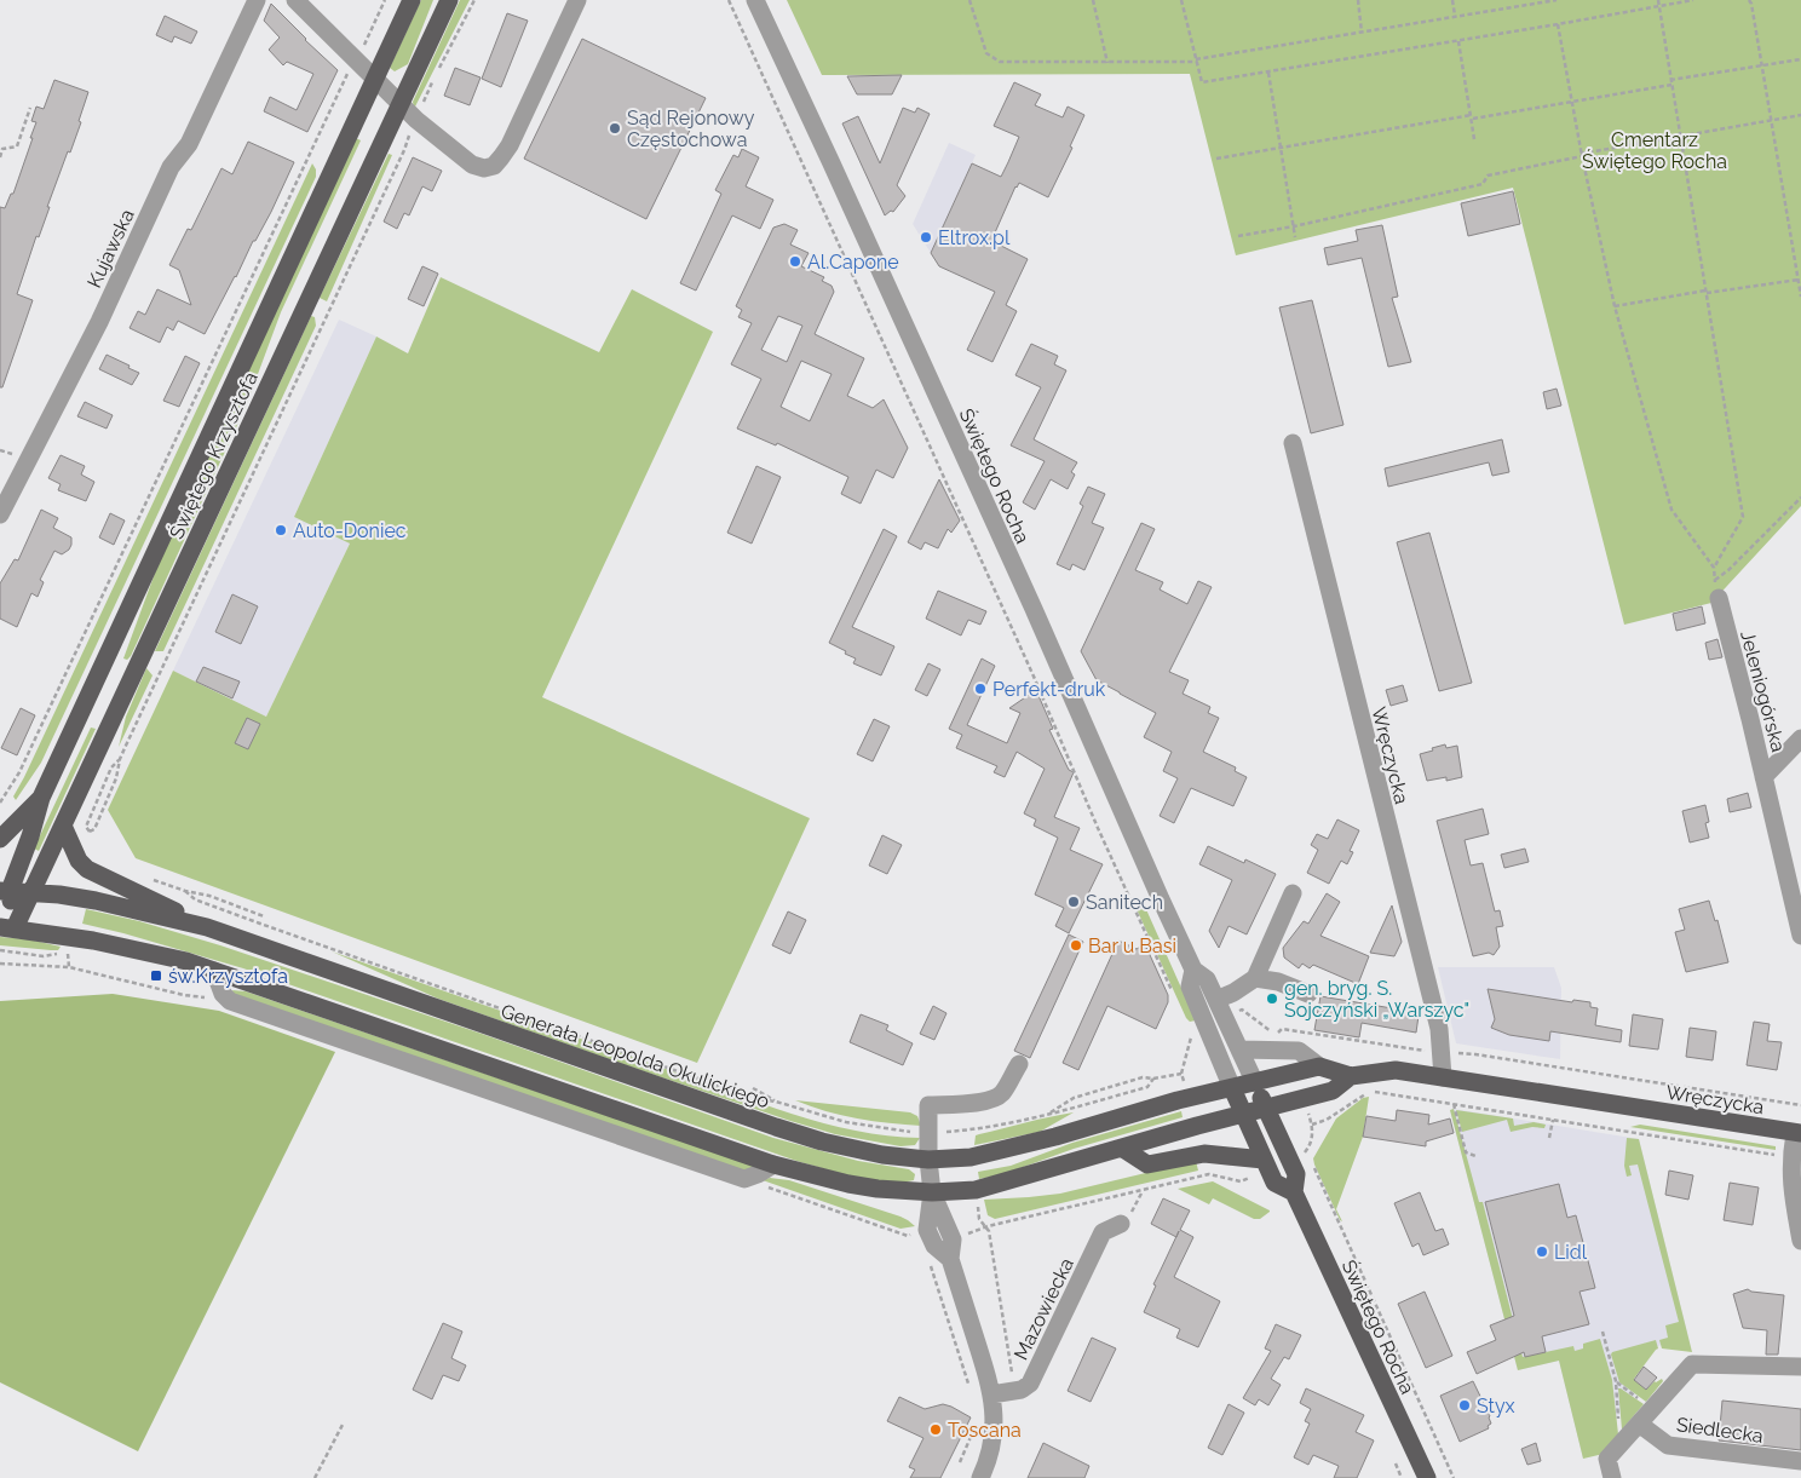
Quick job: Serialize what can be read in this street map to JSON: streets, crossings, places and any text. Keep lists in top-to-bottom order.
{
  "streets": {
    "main road": [
      "Świętego Krzysztofa",
      "Świętego Rocha",
      "Wręczycka",
      "Generała Leopolda Okulickiego"
    ],
    "street": [
      "Kujawska",
      "Jeleniogórska",
      "Mazowiecka",
      "Siedlecka"
    ]
  },
  "crossings": [
    ["Świętego Krzysztofa", "Generała Leopolda Okulickiego"],
    ["Świętego Rocha", "Wręczycka"],
    ["Świętego Rocha", "Generała Leopolda Okulickiego"],
    ["Generała Leopolda Okulickiego", "Mazowiecka"]
  ],
  "parks": ["Cmentarz Świętego Rocha"],
  "places": {
    "other": [
      "Sąd Rejonowy Częstochowa",
      "Eltrox.pl",
      "Al.Capone",
      "Auto-Doniec",
      "Perfekt-druk",
      "Sanitech",
      "Bar u Basi",
      "gen. bryg. S. Sojczyński „Warszyc\"",
      "Lidl",
      "Styx",
      "Toscana"
    ],
    "transit": ["św.Krzysztofa"]
  }
}
